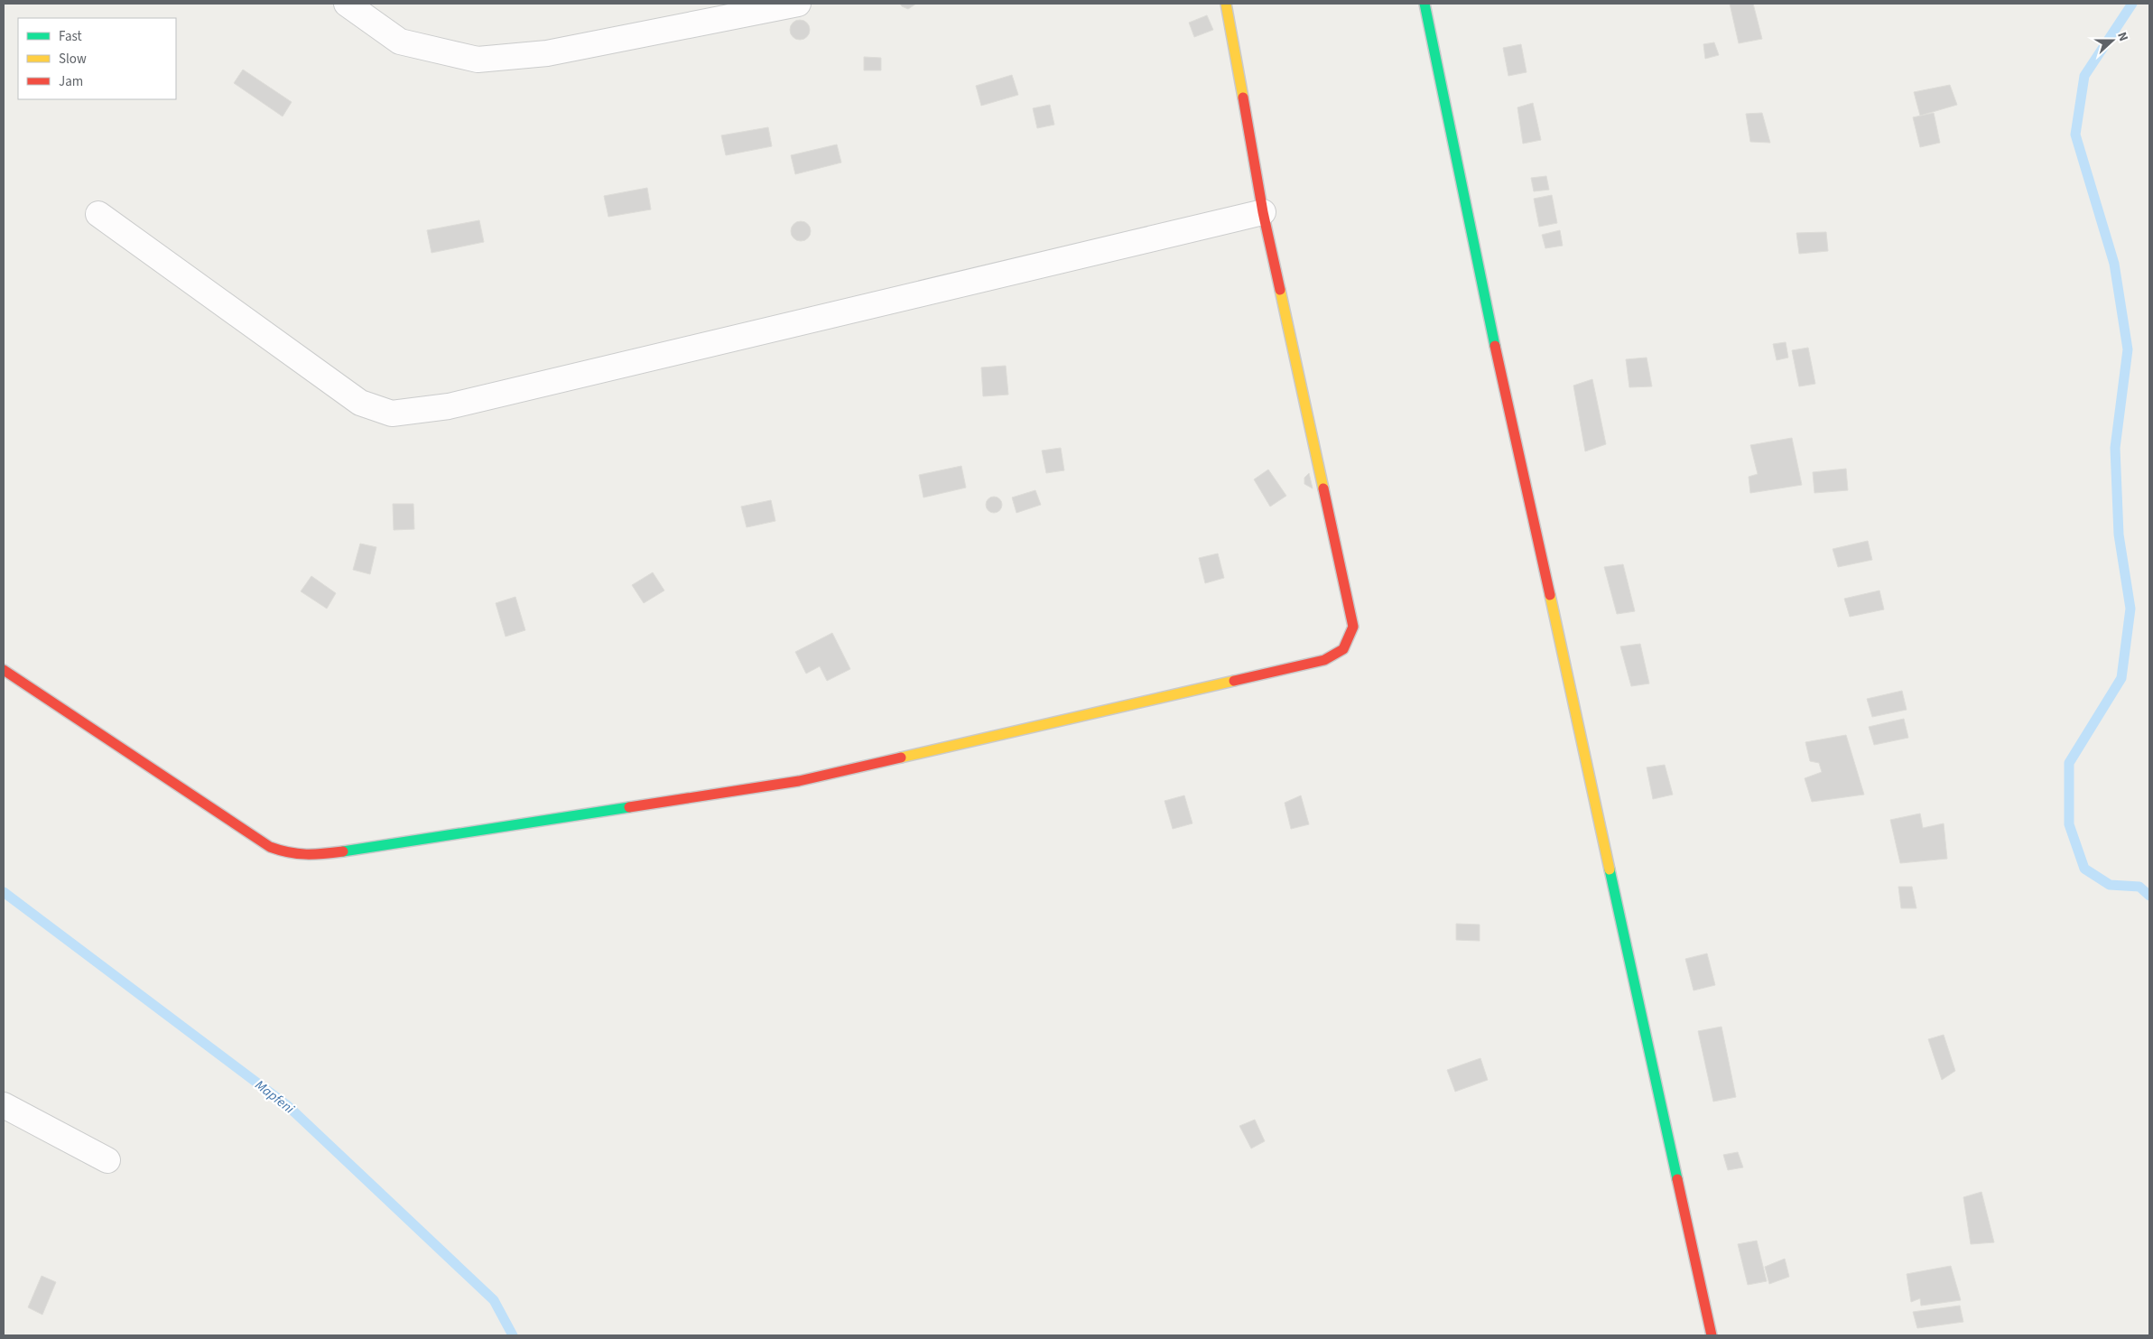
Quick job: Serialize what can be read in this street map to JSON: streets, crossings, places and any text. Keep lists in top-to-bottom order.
{
  "water": ["Mapfeni"],
  "legend": ["Fast", "Slow", "Jam"],
  "north": "right"
}
